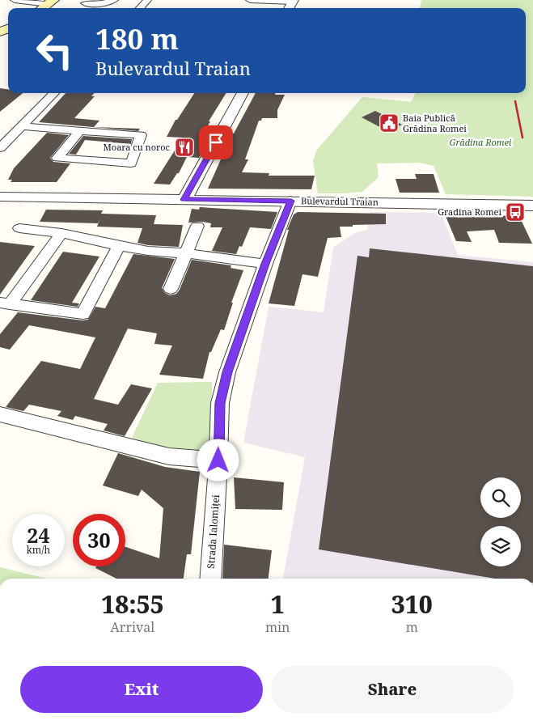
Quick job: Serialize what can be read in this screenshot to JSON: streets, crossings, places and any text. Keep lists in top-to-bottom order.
{
  "streets": {
    "street": ["Bulevardul Traian", "Strada Ialomiței"]
  },
  "crossings": [
    ["Bulevardul Traian", "Strada Ialomiței"]
  ],
  "parks": ["Grădina Romei"],
  "places": {
    "public building": ["Baia Publică Grădina Romei"],
    "restaurant": ["Moara cu noroc"],
    "bus stop": ["Gradina Romei"]
  },
  "page": {
    "turn": ["180 m", "Bulevardul Traian"],
    "speed": "24 km/h",
    "limit": "30",
    "eta": [
      "18:55",
      "Arrival",
      "1",
      "min",
      "310",
      "m"
    ],
    "buttons": ["Exit", "Share"]
  }
}
